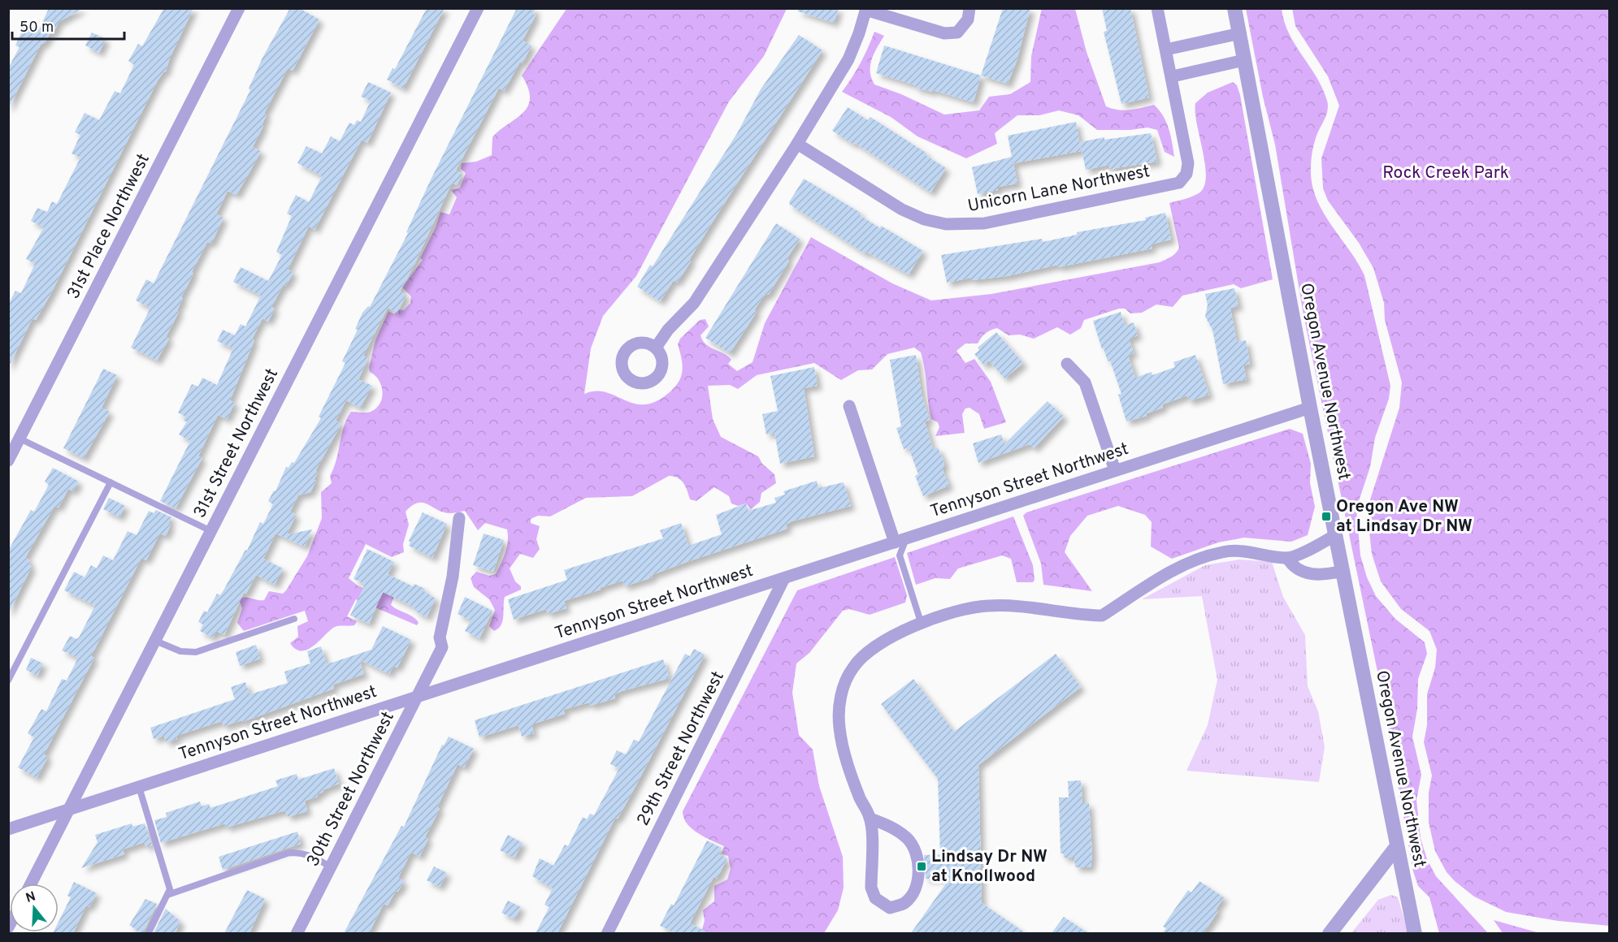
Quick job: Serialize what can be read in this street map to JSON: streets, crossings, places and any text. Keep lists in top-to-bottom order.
{
  "streets": {
    "street": [
      "Unicorn Lane Northwest",
      "31st Place Northwest",
      "Oregon Avenue Northwest",
      "31st Street Northwest",
      "Tennyson Street Northwest",
      "29th Street Northwest",
      "30th Street Northwest"
    ]
  },
  "crossings": [
    ["Oregon Avenue Northwest", "Tennyson Street Northwest"],
    ["31st Street Northwest", "Tennyson Street Northwest"],
    ["Tennyson Street Northwest", "29th Street Northwest"],
    ["Tennyson Street Northwest", "30th Street Northwest"]
  ],
  "parks": ["Rock Creek Park"],
  "places": {
    "transit": ["Oregon Ave NW at Lindsay Dr NW", "Lindsay Dr NW at Knollwood"]
  },
  "scale_bar": "50 m",
  "north": "top"
}
